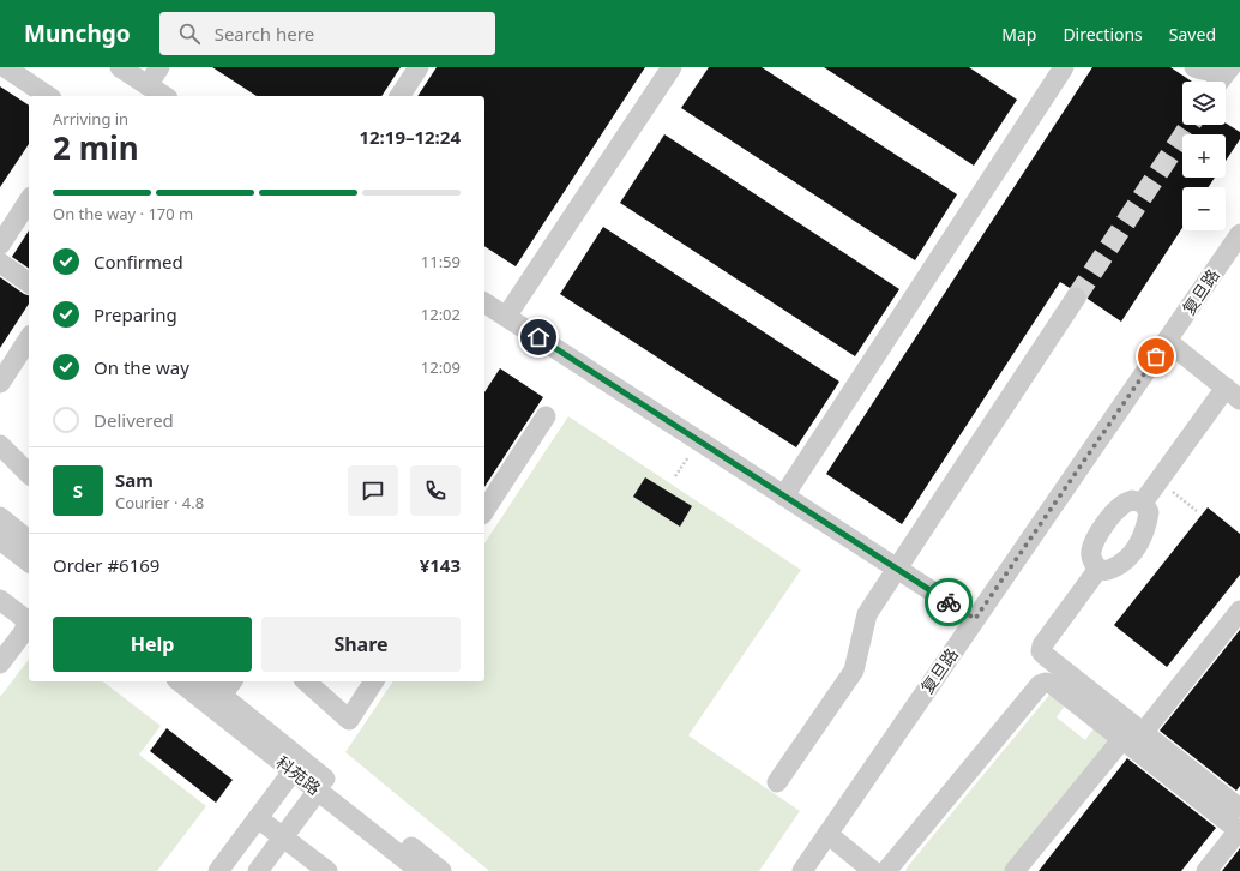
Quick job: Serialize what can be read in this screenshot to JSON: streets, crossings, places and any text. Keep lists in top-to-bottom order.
{
  "streets": {
    "street": ["复旦路", "科苑路"]
  },
  "page": {
    "header": "Munchgo",
    "search": "Search here",
    "nav": ["Map", "Directions", "Saved"],
    "map_buttons": ["+", "−"],
    "heading": ["2 min", "Arriving in", "12:19–12:24"],
    "panel": [
      "Sam",
      "Courier · 4.8",
      "Order #6169",
      "¥143"
    ],
    "bar": "On the way · 170 m",
    "list": [
      ["Confirmed", "11:59"],
      ["Preparing", "12:02"],
      ["On the way", "12:09"],
      "Delivered"
    ],
    "round": "S",
    "buttons": ["Help", "Share"]
  }
}
